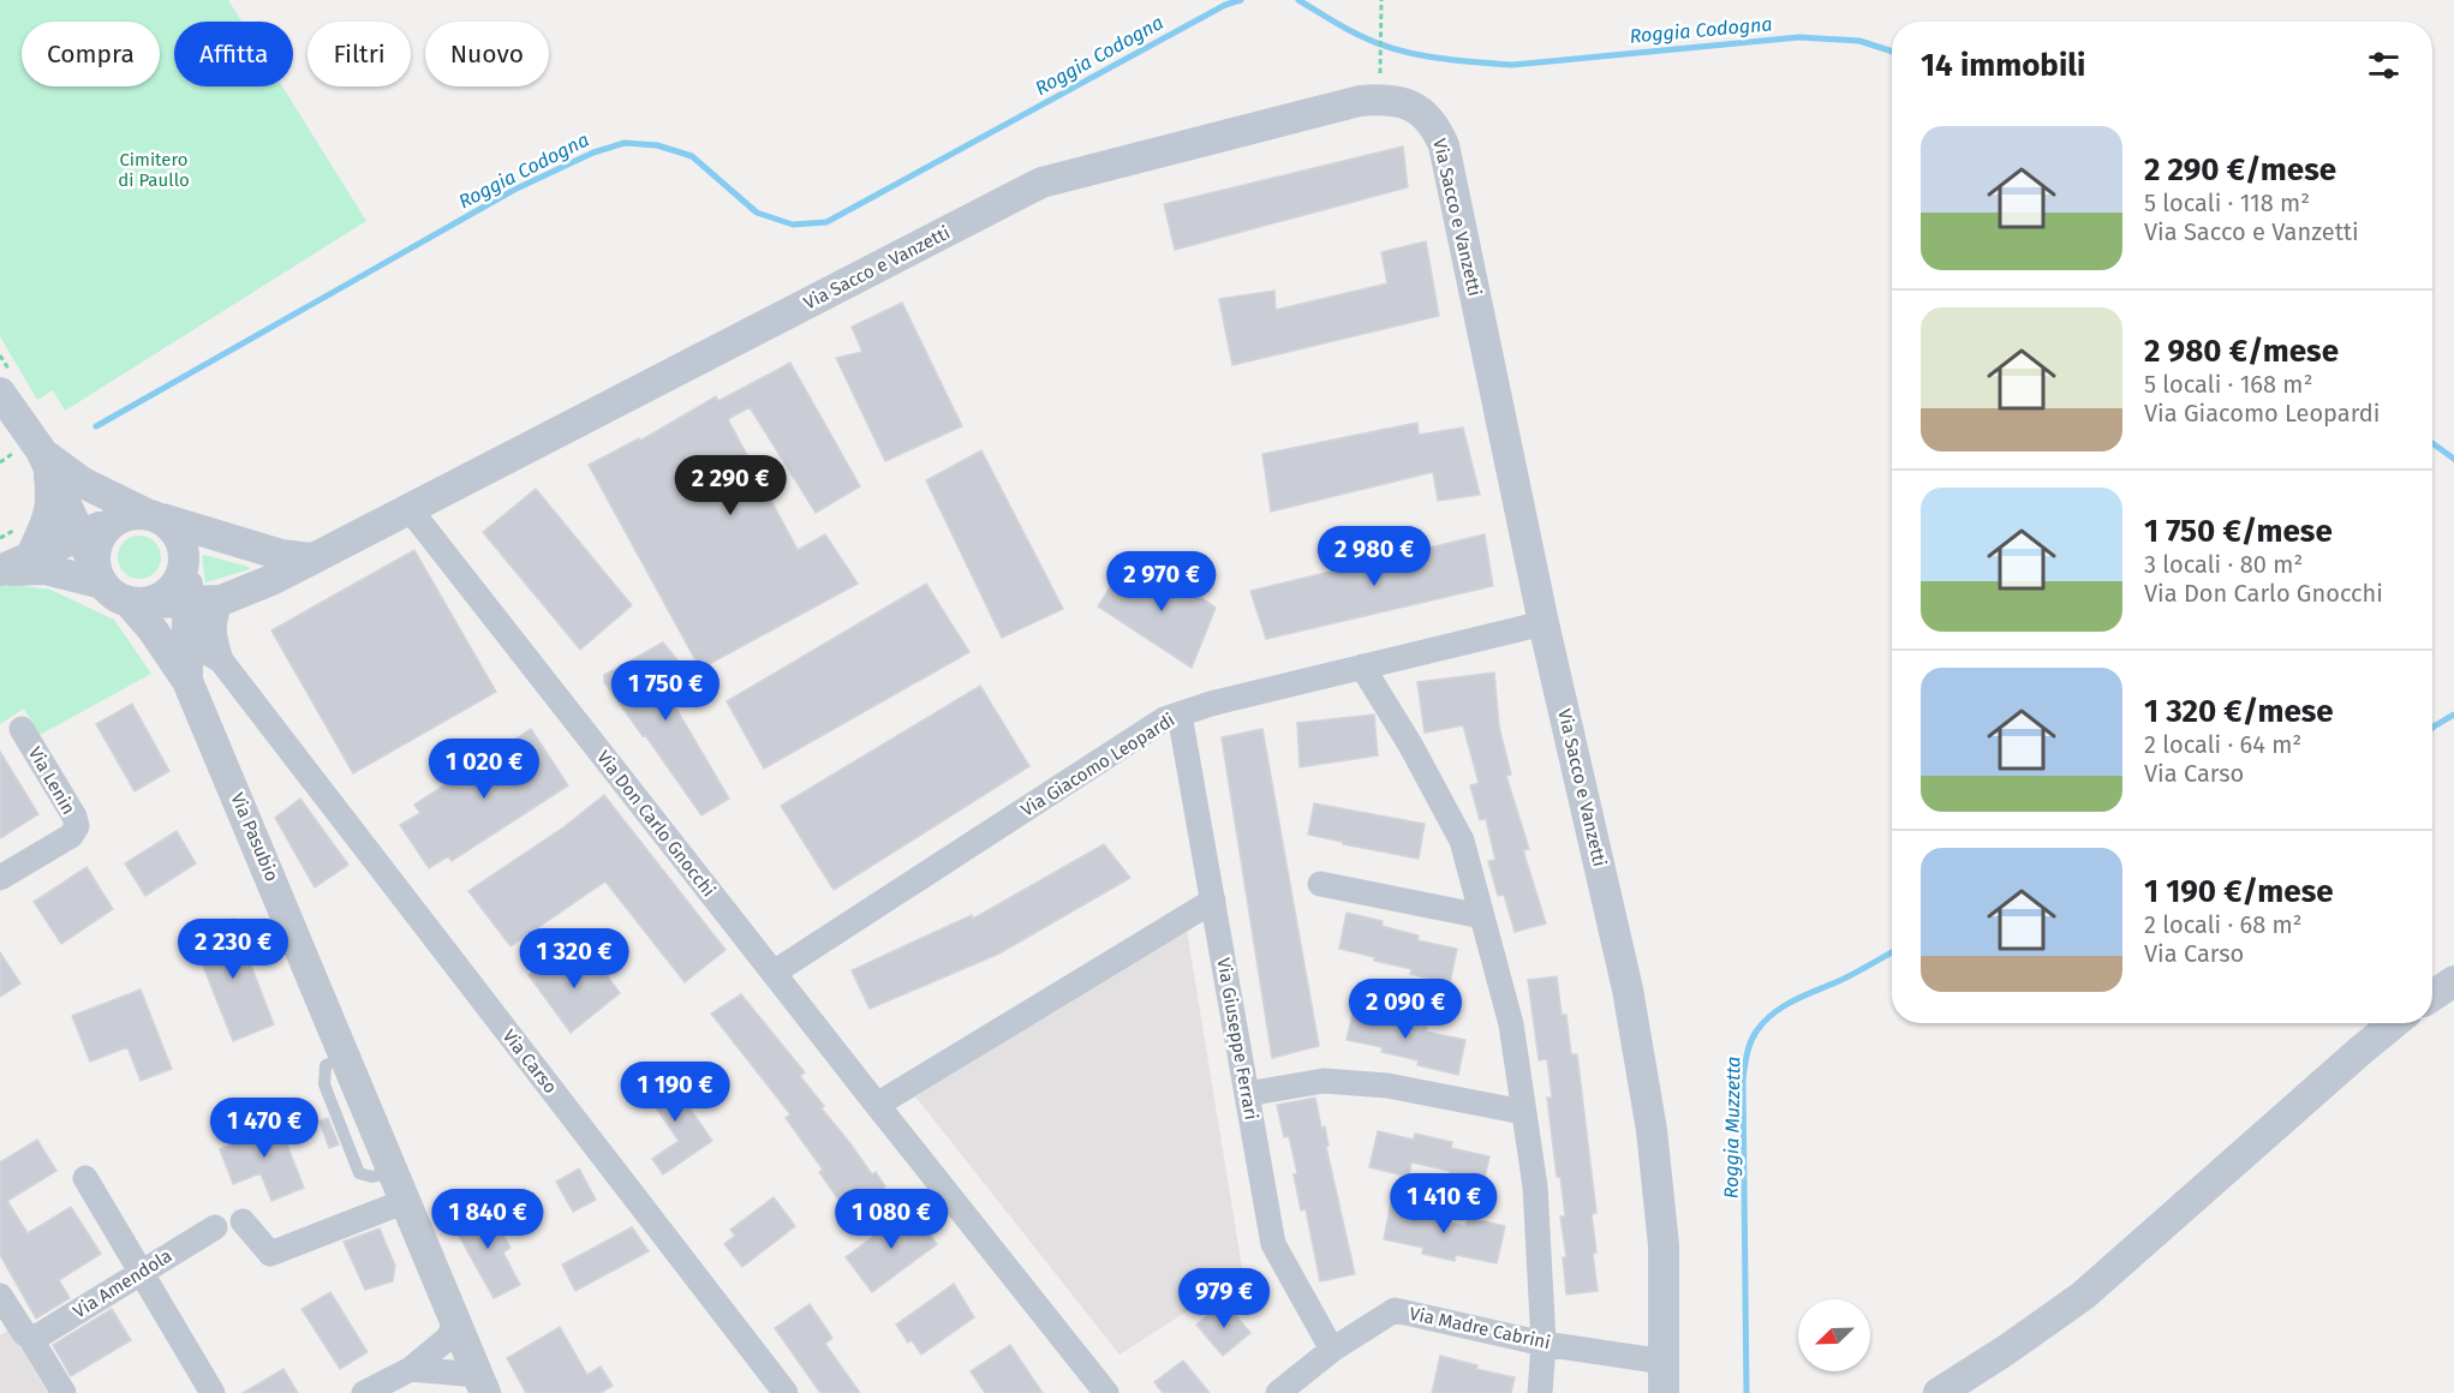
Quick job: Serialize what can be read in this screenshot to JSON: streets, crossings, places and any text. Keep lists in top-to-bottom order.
{
  "streets": {
    "street": [
      "Via Sacco e Vanzetti",
      "Via Giacomo Leopardi",
      "Via Lenin",
      "Via Don Carlo Gnocchi",
      "Via Pasubio",
      "Via Giuseppe Ferrari",
      "Via Carso",
      "Via Amendola",
      "Via Madre Cabrini"
    ]
  },
  "crossings": [
    ["Via Sacco e Vanzetti", "Via Giacomo Leopardi"],
    ["Via Sacco e Vanzetti", "Via Don Carlo Gnocchi"],
    ["Via Sacco e Vanzetti", "Via Pasubio"],
    ["Via Sacco e Vanzetti", "Via Carso"],
    ["Via Sacco e Vanzetti", "Via Madre Cabrini"],
    ["Via Giacomo Leopardi", "Via Don Carlo Gnocchi"],
    ["Via Giacomo Leopardi", "Via Giuseppe Ferrari"],
    ["Via Pasubio", "Via Carso"],
    ["Via Giuseppe Ferrari", "Via Madre Cabrini"]
  ],
  "water": ["Roggia Codogna", "Roggia Muzzetta"],
  "parks": ["Cimitero di Paullo"],
  "north": "bottom left",
  "page": {
    "chip": [
      "Compra",
      "Affitta",
      "Filtri",
      "Nuovo"
    ],
    "heading": "14 immobili",
    "list": [
      {
        "name": "2 290 €/mese",
        "note": "5 locali · 118 m² · Via Sacco e Vanzetti"
      },
      {
        "name": "2 980 €/mese",
        "note": "5 locali · 168 m² · Via Giacomo Leopardi"
      },
      {
        "name": "1 750 €/mese",
        "note": "3 locali · 80 m² · Via Don Carlo Gnocchi"
      },
      {
        "name": "1 320 €/mese",
        "note": "2 locali · 64 m² · Via Carso"
      },
      {
        "name": "1 190 €/mese",
        "note": "2 locali · 68 m² · Via Carso"
      }
    ],
    "price": [
      "2 290 €",
      "2 980 €",
      "2 970 €",
      "1 750 €",
      "1 020 €",
      "2 230 €",
      "1 320 €",
      "2 090 €",
      "1 190 €",
      "1 470 €",
      "1 410 €",
      "1 840 €",
      "1 080 €",
      "979 €"
    ]
  }
}
